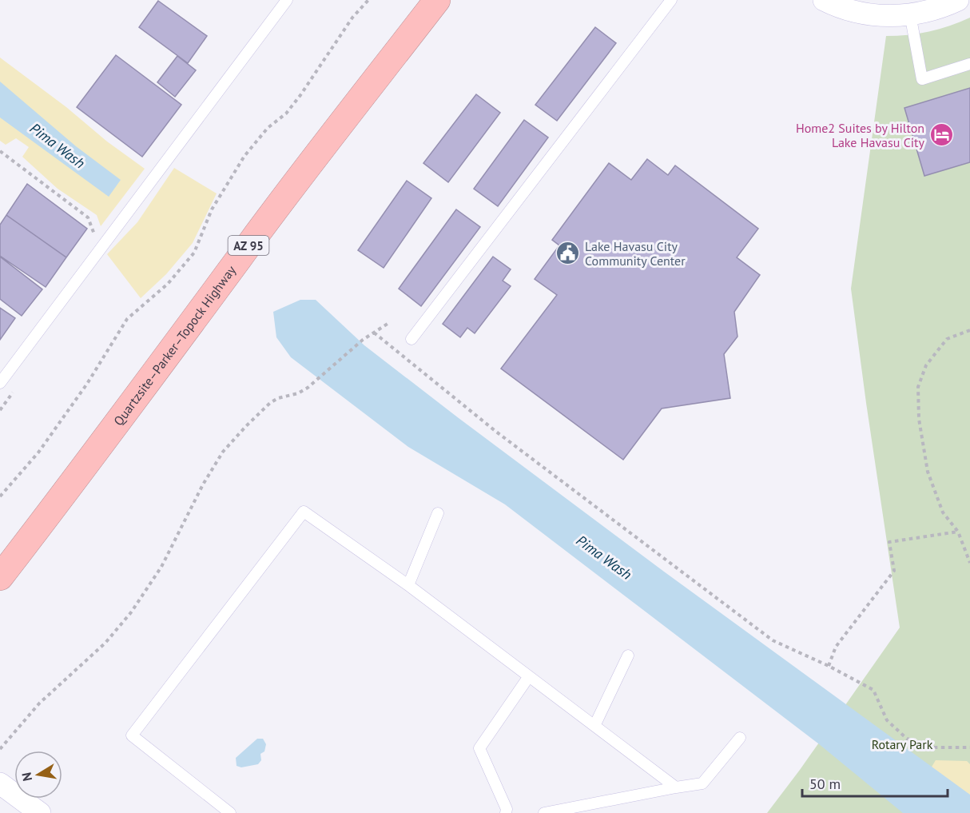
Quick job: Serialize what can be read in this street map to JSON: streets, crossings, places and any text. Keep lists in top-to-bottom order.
{
  "streets": {
    "highway": ["AZ 95", "Quartzsite–Parker–Topock Highway"]
  },
  "water": ["Pima Wash"],
  "parks": ["Rotary Park"],
  "places": {
    "hotel": ["Home2 Suites by Hilton Lake Havasu City"],
    "public building": ["Lake Havasu City Community Center"]
  },
  "scale_bar": "50 m",
  "north": "left"
}
